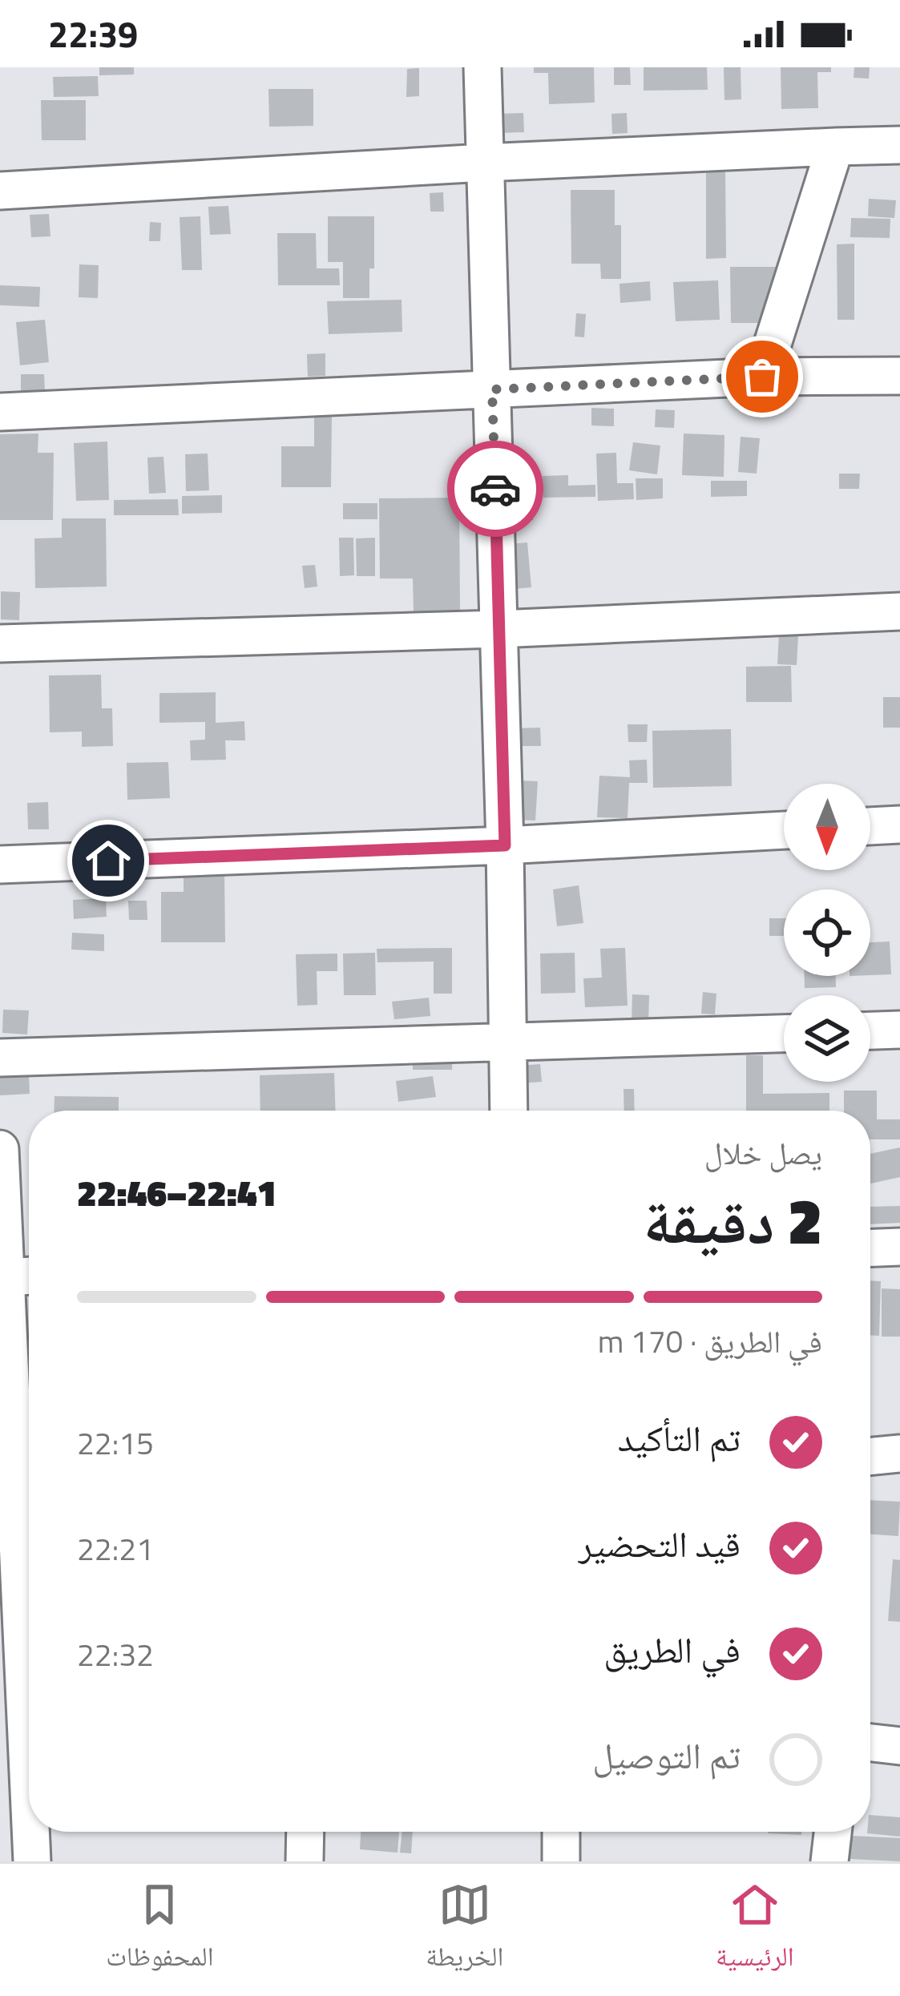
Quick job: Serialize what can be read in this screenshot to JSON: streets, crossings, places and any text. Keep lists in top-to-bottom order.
{
  "north": "bottom",
  "page": {
    "status": "22:39",
    "heading": ["2 دقيقة", "يصل خلال", "22:41–22:46"],
    "bar": "في الطريق · 170 m",
    "list": [
      ["تم التأكيد", "22:15"],
      ["قيد التحضير", "22:21"],
      ["في الطريق", "22:32"],
      "تم التوصيل"
    ],
    "tabs": ["الرئيسية", "الخريطة", "المحفوظات"]
  }
}
